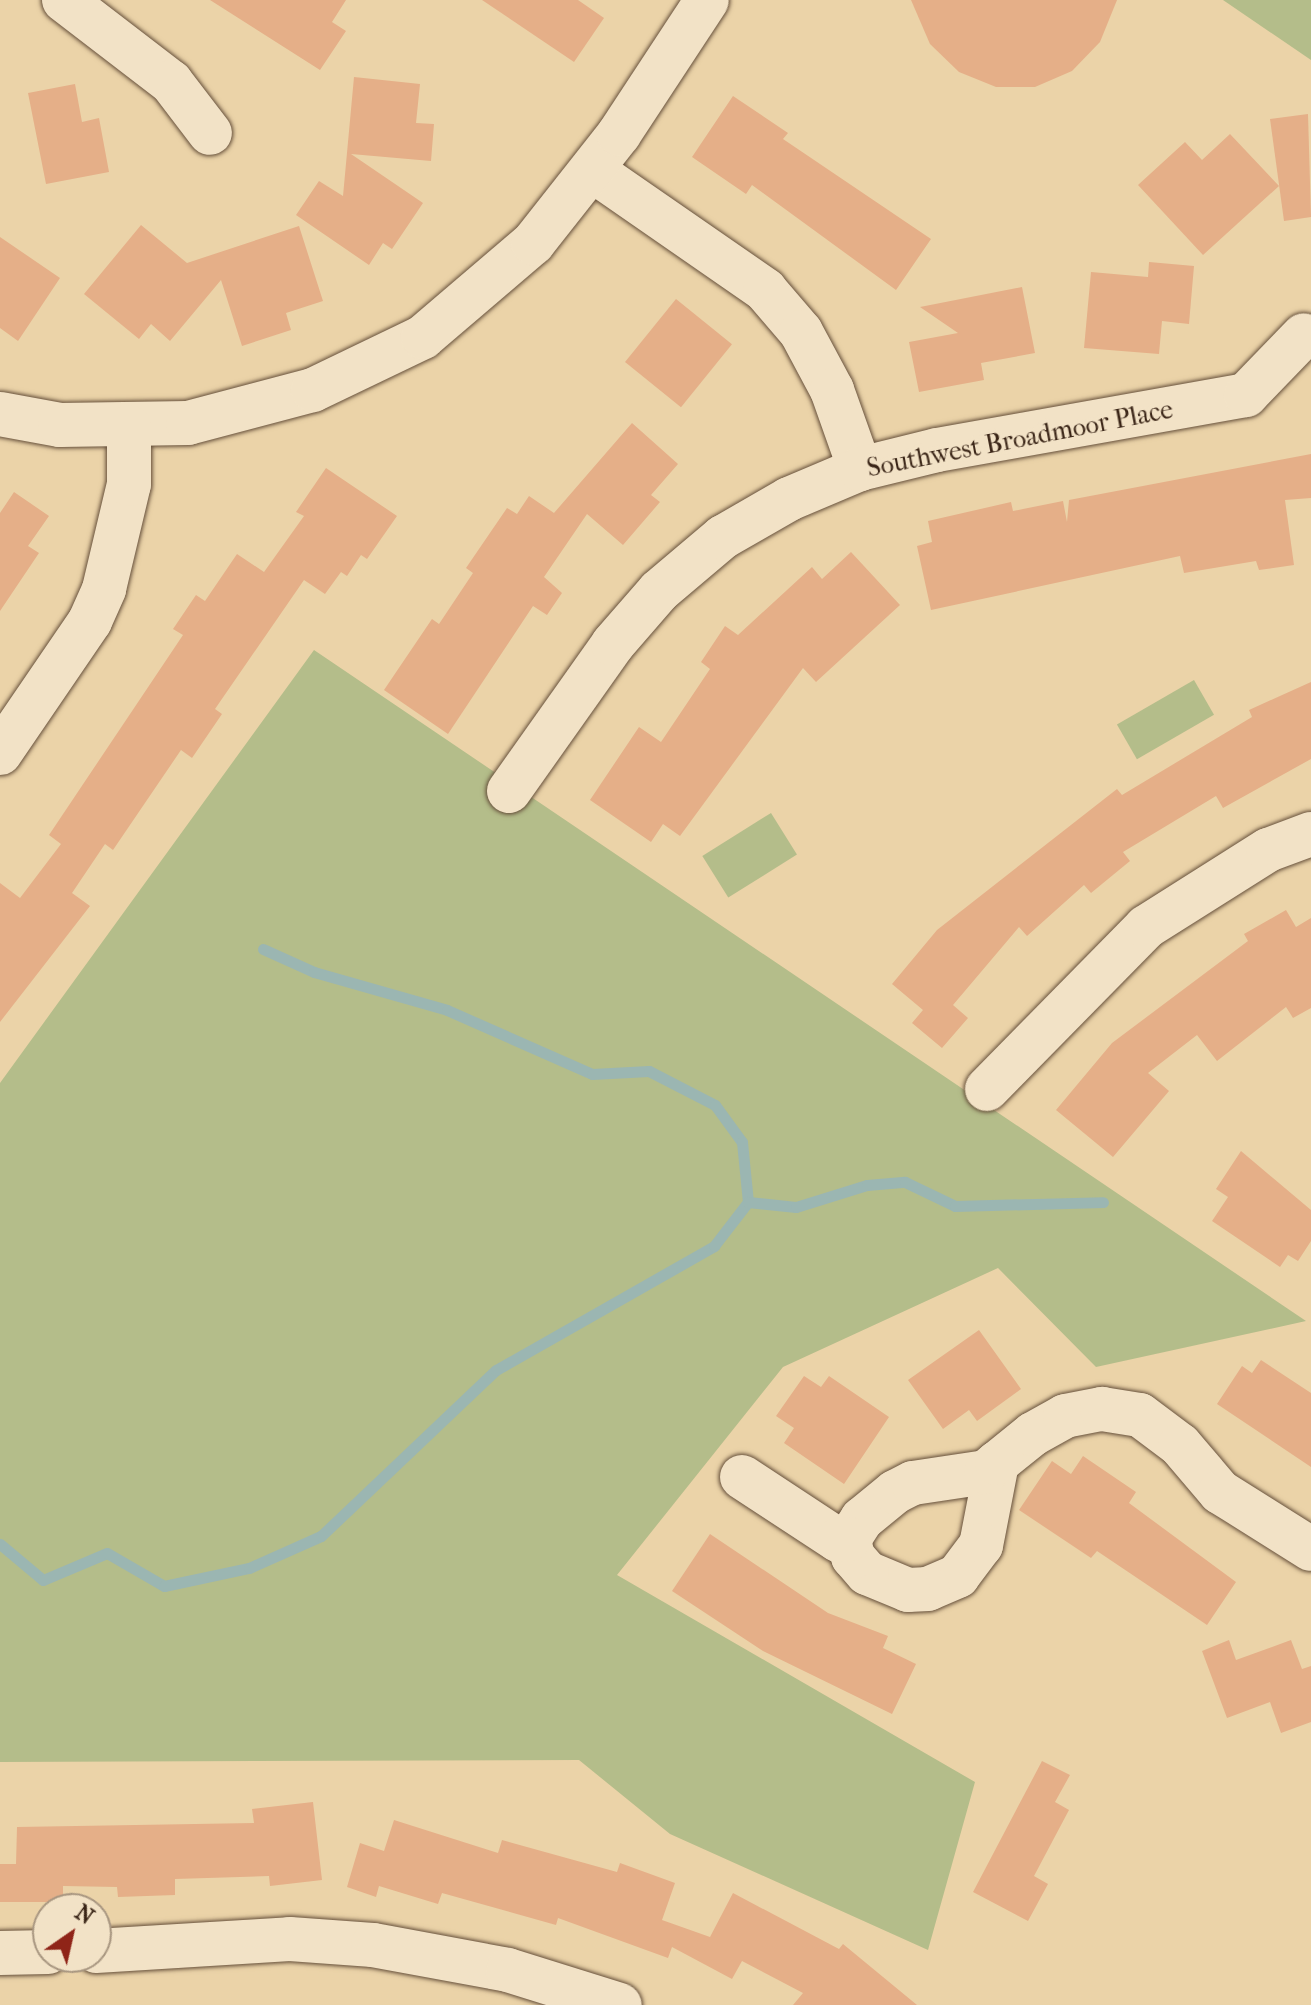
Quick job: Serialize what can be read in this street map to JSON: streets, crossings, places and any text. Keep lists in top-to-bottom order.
{
  "streets": {
    "street": ["Southwest Broadmoor Place"]
  },
  "north": "top right"
}
